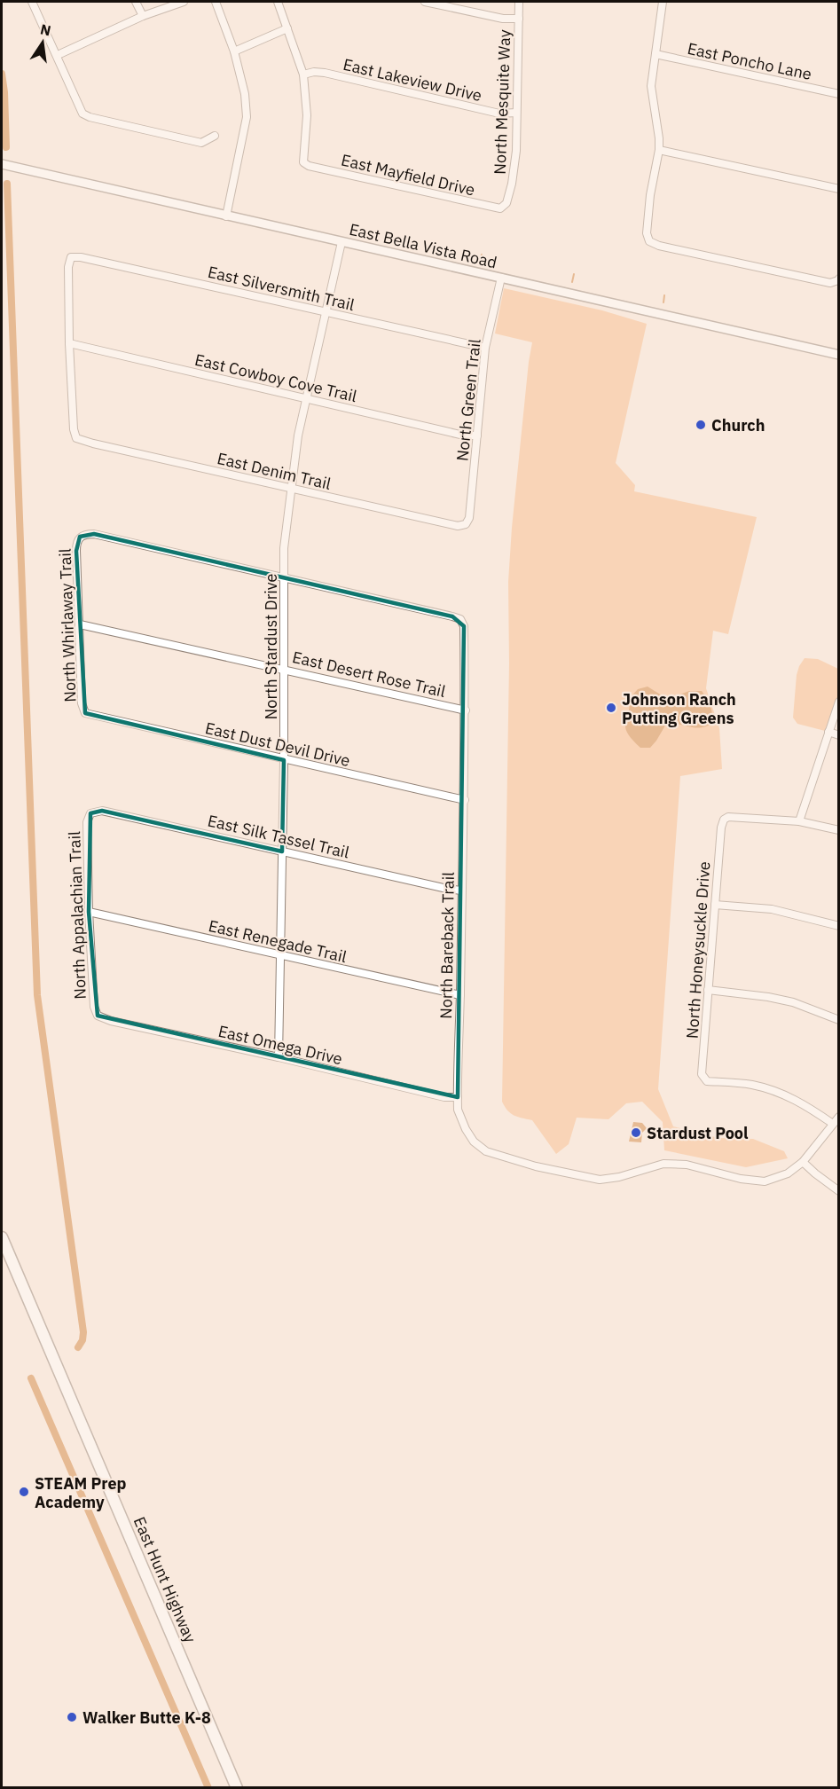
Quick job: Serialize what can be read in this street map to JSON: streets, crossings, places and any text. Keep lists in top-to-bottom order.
{
  "streets": {
    "main road": ["East Hunt Highway"],
    "street": [
      "East Poncho Lane",
      "East Lakeview Drive",
      "North Mesquite Way",
      "East Mayfield Drive",
      "East Bella Vista Road",
      "East Silversmith Trail",
      "East Cowboy Cove Trail",
      "North Green Trail",
      "East Denim Trail",
      "North Whirlaway Trail",
      "North Stardust Drive",
      "East Desert Rose Trail",
      "East Dust Devil Drive",
      "East Silk Tassel Trail",
      "North Appalachian Trail",
      "East Renegade Trail",
      "North Bareback Trail",
      "North Honeysuckle Drive",
      "East Omega Drive"
    ]
  },
  "crossings": [
    ["East Lakeview Drive", "North Mesquite Way"],
    ["East Lakeview Drive", "East Mayfield Drive"],
    ["North Mesquite Way", "East Mayfield Drive"],
    ["East Bella Vista Road", "North Green Trail"],
    ["East Bella Vista Road", "North Stardust Drive"],
    ["East Silversmith Trail", "East Cowboy Cove Trail"],
    ["East Silversmith Trail", "North Green Trail"],
    ["East Silversmith Trail", "East Denim Trail"],
    ["East Silversmith Trail", "North Stardust Drive"],
    ["East Cowboy Cove Trail", "North Green Trail"],
    ["East Cowboy Cove Trail", "East Denim Trail"],
    ["East Cowboy Cove Trail", "North Stardust Drive"],
    ["North Green Trail", "East Denim Trail"],
    ["East Denim Trail", "North Stardust Drive"],
    ["North Whirlaway Trail", "North Stardust Drive"],
    ["North Whirlaway Trail", "East Desert Rose Trail"],
    ["North Whirlaway Trail", "East Dust Devil Drive"],
    ["North Whirlaway Trail", "North Bareback Trail"],
    ["North Stardust Drive", "East Desert Rose Trail"],
    ["North Stardust Drive", "East Dust Devil Drive"],
    ["North Stardust Drive", "East Silk Tassel Trail"],
    ["North Stardust Drive", "East Renegade Trail"],
    ["North Stardust Drive", "North Bareback Trail"],
    ["North Stardust Drive", "East Omega Drive"],
    ["East Desert Rose Trail", "North Bareback Trail"],
    ["East Dust Devil Drive", "North Bareback Trail"],
    ["East Silk Tassel Trail", "North Appalachian Trail"],
    ["East Silk Tassel Trail", "North Bareback Trail"],
    ["North Appalachian Trail", "East Renegade Trail"],
    ["North Appalachian Trail", "East Omega Drive"],
    ["East Renegade Trail", "North Bareback Trail"],
    ["North Bareback Trail", "North Honeysuckle Drive"],
    ["North Bareback Trail", "East Omega Drive"]
  ],
  "places": [
    "Church",
    "Johnson Ranch Putting Greens",
    "Stardust Pool",
    "STEAM Prep Academy",
    "Walker Butte K-8"
  ],
  "north": "top"
}
